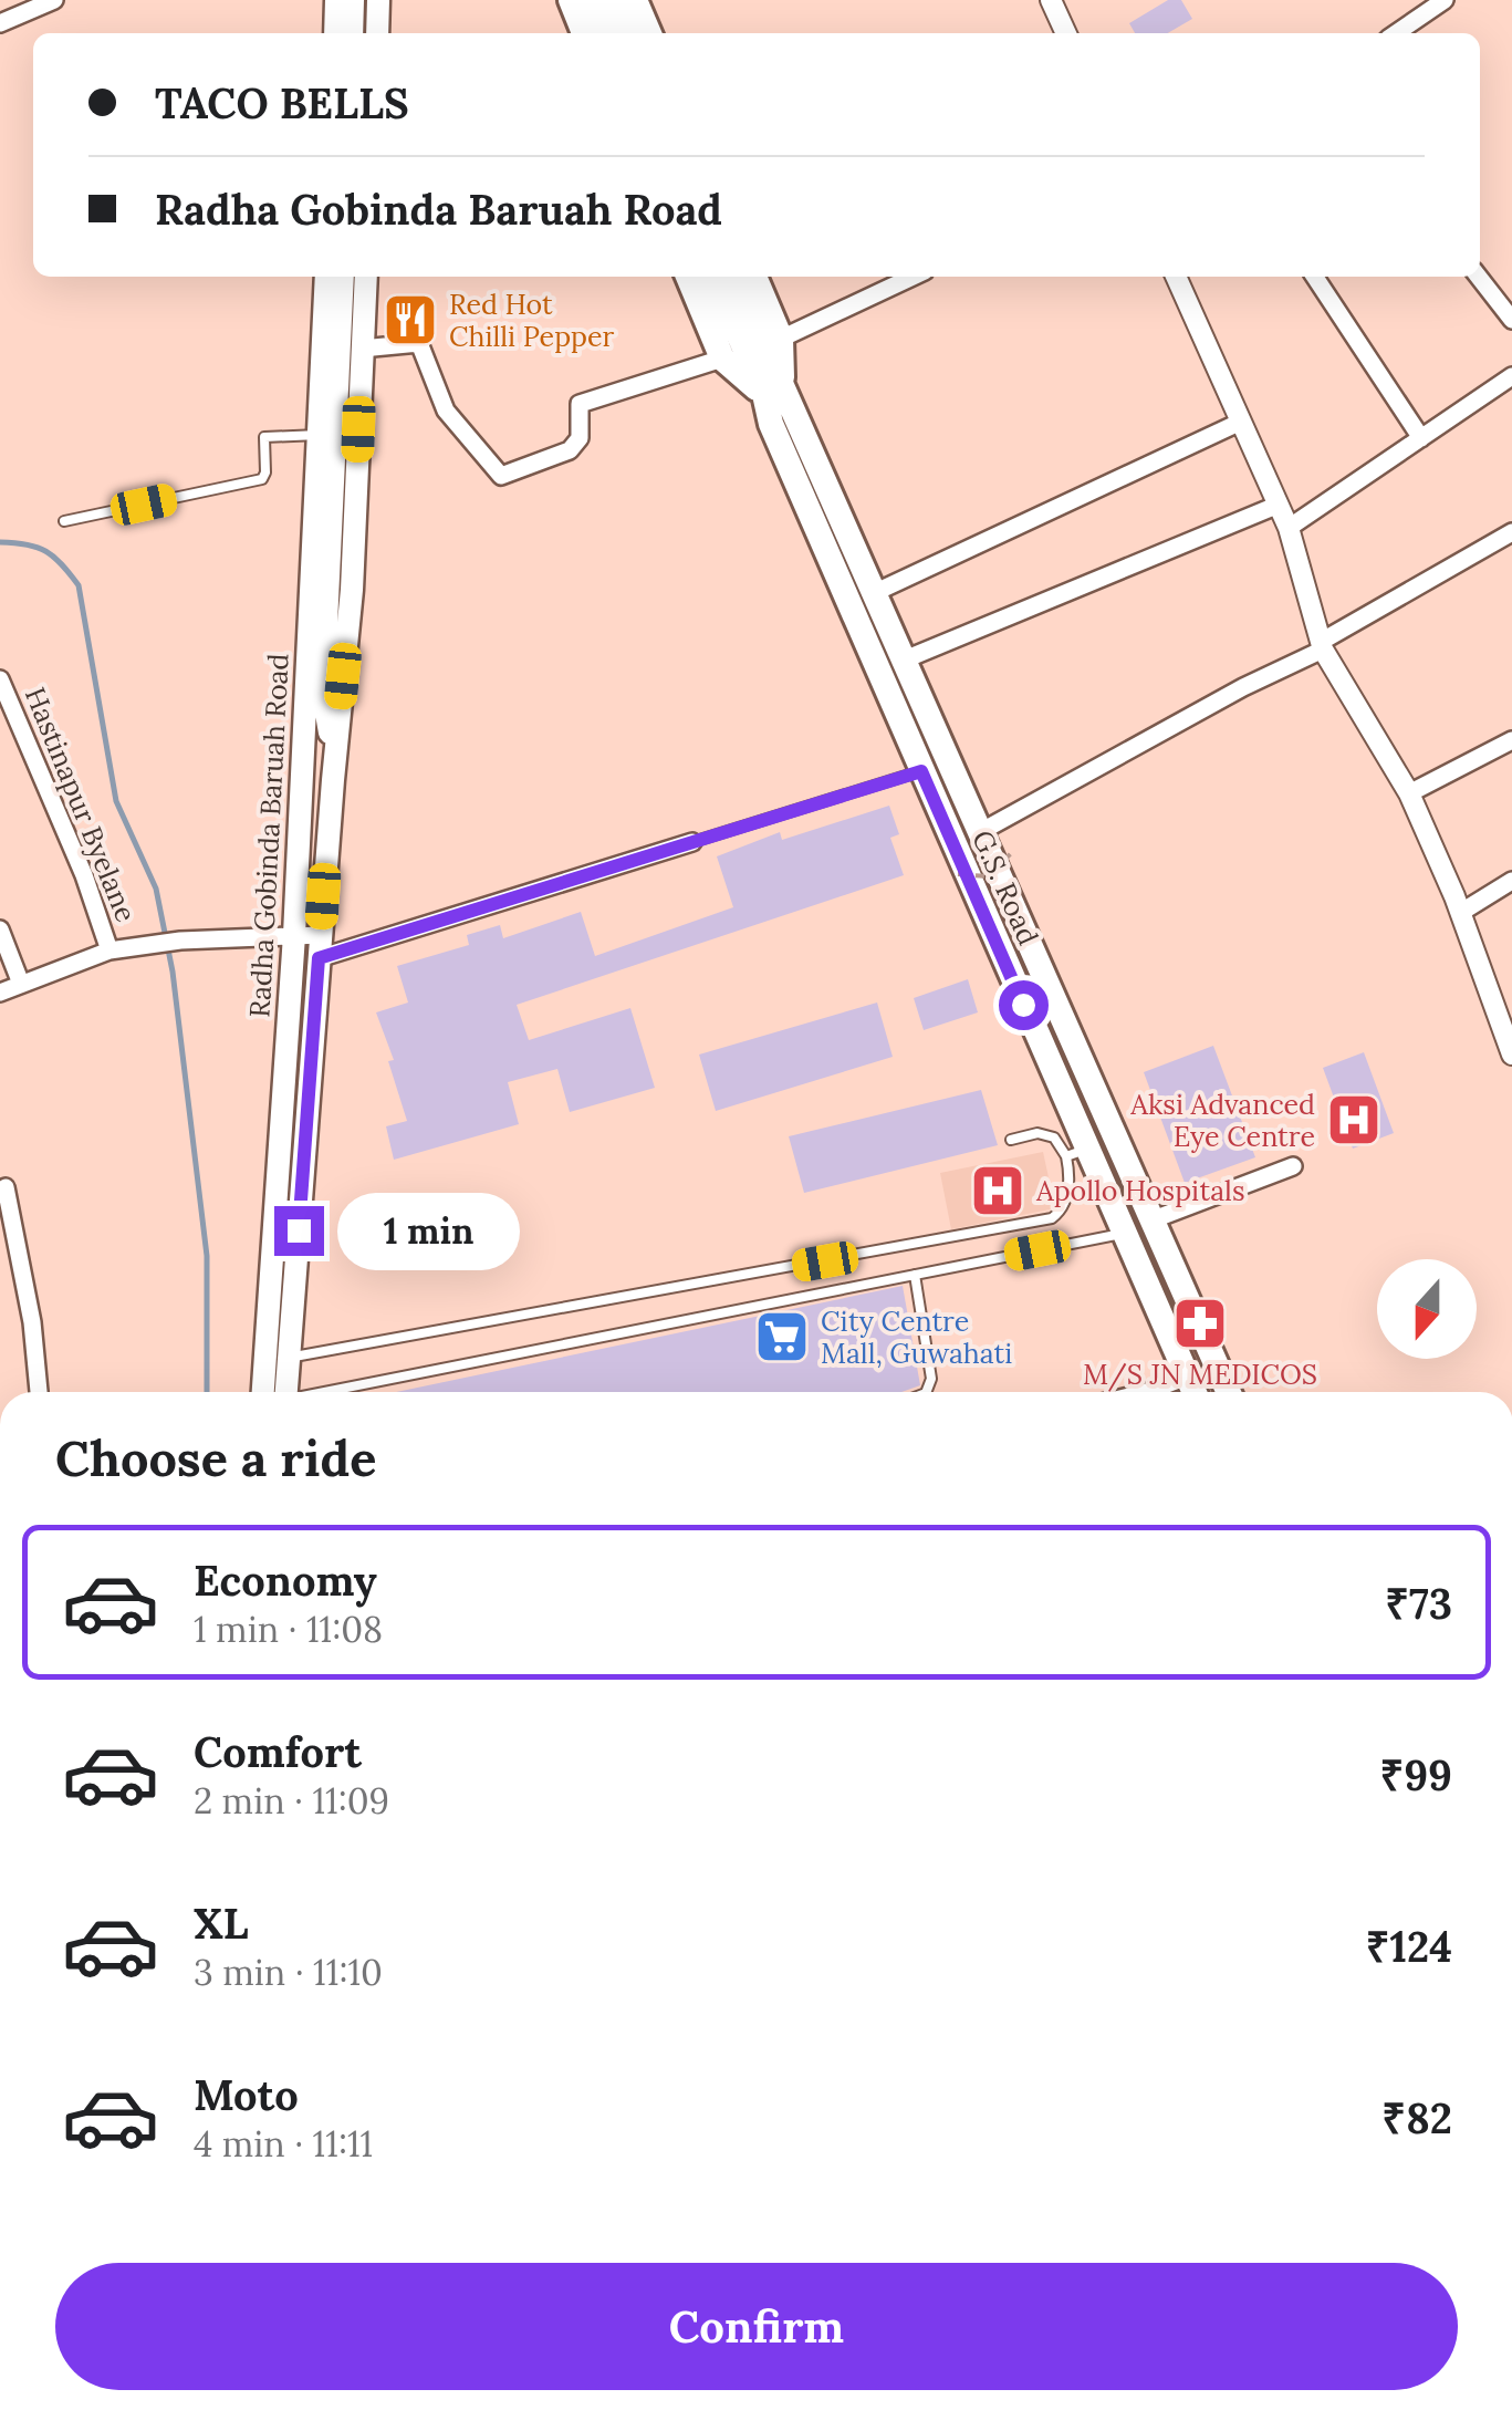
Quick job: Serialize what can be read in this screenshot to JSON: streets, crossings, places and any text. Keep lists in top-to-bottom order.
{
  "streets": {
    "main road": ["Radha Gobinda Baruah Road", "G.S. Road"],
    "street": ["Hastinapur Byelane"]
  },
  "places": {
    "restaurant": ["Red Hot Chilli Pepper"],
    "hospital": ["Aksi Advanced Eye Centre", "Apollo Hospitals"],
    "pharmacy": ["M/S JN MEDICOS"],
    "supermarket": ["City Centre Mall, Guwahati"]
  },
  "north": "bottom",
  "page": {
    "banner": ["TACO BELLS", "Radha Gobinda Baruah Road"],
    "bubble": "1 min",
    "heading": "Choose a ride",
    "list": [
      {
        "name": "Economy",
        "note": "1 min · 11:08",
        "value": "₹73"
      },
      {
        "name": "Comfort",
        "note": "2 min · 11:09",
        "value": "₹99"
      },
      {
        "name": "XL",
        "note": "3 min · 11:10",
        "value": "₹124"
      },
      {
        "name": "Moto",
        "note": "4 min · 11:11",
        "value": "₹82"
      }
    ],
    "buttons": "Confirm"
  }
}
